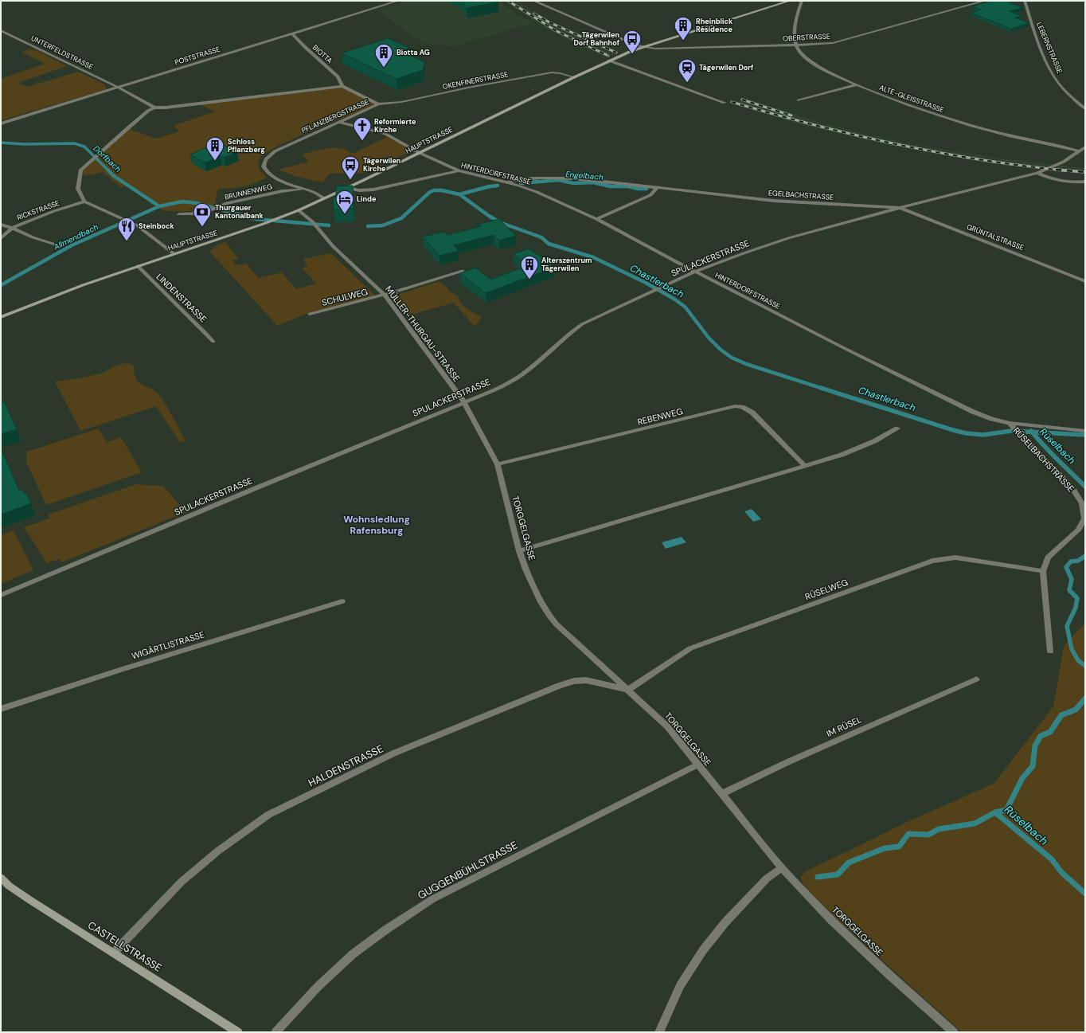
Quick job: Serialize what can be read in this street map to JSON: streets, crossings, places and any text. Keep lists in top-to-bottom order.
{
  "streets": {
    "street": [
      "OBERSTRASSE",
      "LEBERNSTRASSE",
      "UNTERFELDSTRASSE",
      "BIOTTA",
      "POSTSTRASSE",
      "OKENFINERSTRASSE",
      "ALTE-GLEISSTRASSE",
      "PFLANZBERGSTRASSE",
      "HAUPTSTRASSE",
      "HINTERDORFSTRASSE",
      "BRUNNENWEG",
      "EGELBACHSTRASSE",
      "RICKSTRASSE",
      "GRÜNTALSTRASSE",
      "SPULACKERSTRASSE",
      "SCHULWEG",
      "LINDENSTRASSE",
      "MÜLLER-THURGAU-STRASSE",
      "REBENWEG",
      "RÜSELBACHSTRASSE",
      "TORGGELGASSE",
      "RÜSELWEG",
      "WIGÄRTLISTRASSE",
      "IM RÜSEL",
      "HALDENSTRASSE",
      "GUGGENBÜHLSTRASSE",
      "CASTELLSTRASSE"
    ]
  },
  "crossings": [
    ["OBERSTRASSE", "ALTE-GLEISSTRASSE"],
    ["OBERSTRASSE", "HAUPTSTRASSE"],
    ["UNTERFELDSTRASSE", "POSTSTRASSE"],
    ["BIOTTA", "POSTSTRASSE"],
    ["BIOTTA", "PFLANZBERGSTRASSE"],
    ["OKENFINERSTRASSE", "PFLANZBERGSTRASSE"],
    ["OKENFINERSTRASSE", "HAUPTSTRASSE"],
    ["ALTE-GLEISSTRASSE", "EGELBACHSTRASSE"],
    ["PFLANZBERGSTRASSE", "HAUPTSTRASSE"],
    ["PFLANZBERGSTRASSE", "BRUNNENWEG"],
    ["HAUPTSTRASSE", "HINTERDORFSTRASSE"],
    ["HAUPTSTRASSE", "LINDENSTRASSE"],
    ["HAUPTSTRASSE", "MÜLLER-THURGAU-STRASSE"],
    ["HINTERDORFSTRASSE", "EGELBACHSTRASSE"],
    ["HINTERDORFSTRASSE", "SPULACKERSTRASSE"],
    ["HINTERDORFSTRASSE", "RÜSELBACHSTRASSE"],
    ["EGELBACHSTRASSE", "GRÜNTALSTRASSE"],
    ["EGELBACHSTRASSE", "SPULACKERSTRASSE"],
    ["GRÜNTALSTRASSE", "SPULACKERSTRASSE"],
    ["SPULACKERSTRASSE", "MÜLLER-THURGAU-STRASSE"],
    ["SPULACKERSTRASSE", "TORGGELGASSE"],
    ["SCHULWEG", "MÜLLER-THURGAU-STRASSE"],
    ["MÜLLER-THURGAU-STRASSE", "TORGGELGASSE"],
    ["REBENWEG", "TORGGELGASSE"],
    ["RÜSELBACHSTRASSE", "RÜSELWEG"],
    ["TORGGELGASSE", "RÜSELWEG"],
    ["TORGGELGASSE", "IM RÜSEL"],
    ["TORGGELGASSE", "HALDENSTRASSE"],
    ["TORGGELGASSE", "GUGGENBÜHLSTRASSE"],
    ["RÜSELWEG", "HALDENSTRASSE"],
    ["HALDENSTRASSE", "CASTELLSTRASSE"]
  ],
  "districts": ["Wohnsiedlung Rafensburg"],
  "water": [
    "Dorfbach",
    "Engelbach",
    "Allmendbach",
    "Chastlerbach",
    "Rüselbach"
  ],
  "places": {
    "building": [
      "Rheinblick Résidence",
      "Biotta AG",
      "Schloss Pflanzberg",
      "Alterszentrum Tägerwilen"
    ],
    "bus stop": ["Tägerwilen Dorf Bahnhof", "Tägerwilen Kirche"],
    "station": ["Tägerwilen Dorf"],
    "church": ["Reformierte Kirche"],
    "hotel": ["Linde"],
    "bank": ["Thurgauer Kantonalbank"],
    "restaurant": ["Steinbock"]
  }
}
